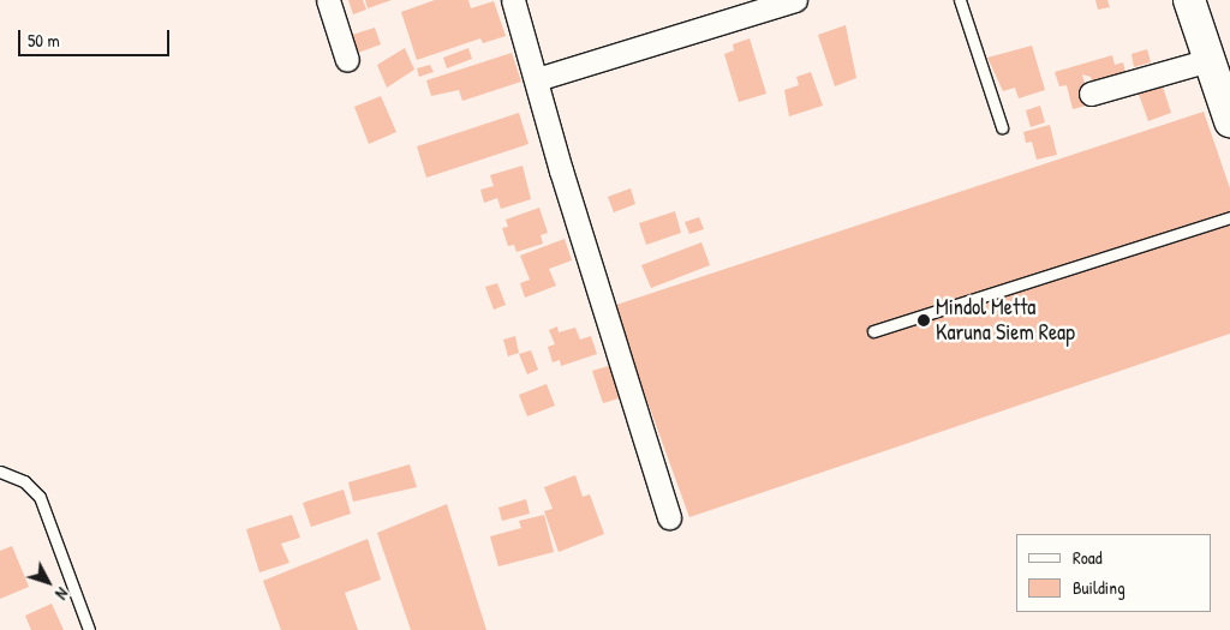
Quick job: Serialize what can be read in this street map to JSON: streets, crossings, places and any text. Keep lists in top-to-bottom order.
{
  "places": ["Mindol Metta Karuna Siem Reap"],
  "legend": ["Road", "Building"],
  "scale_bar": "50 m",
  "north": "bottom right"
}
